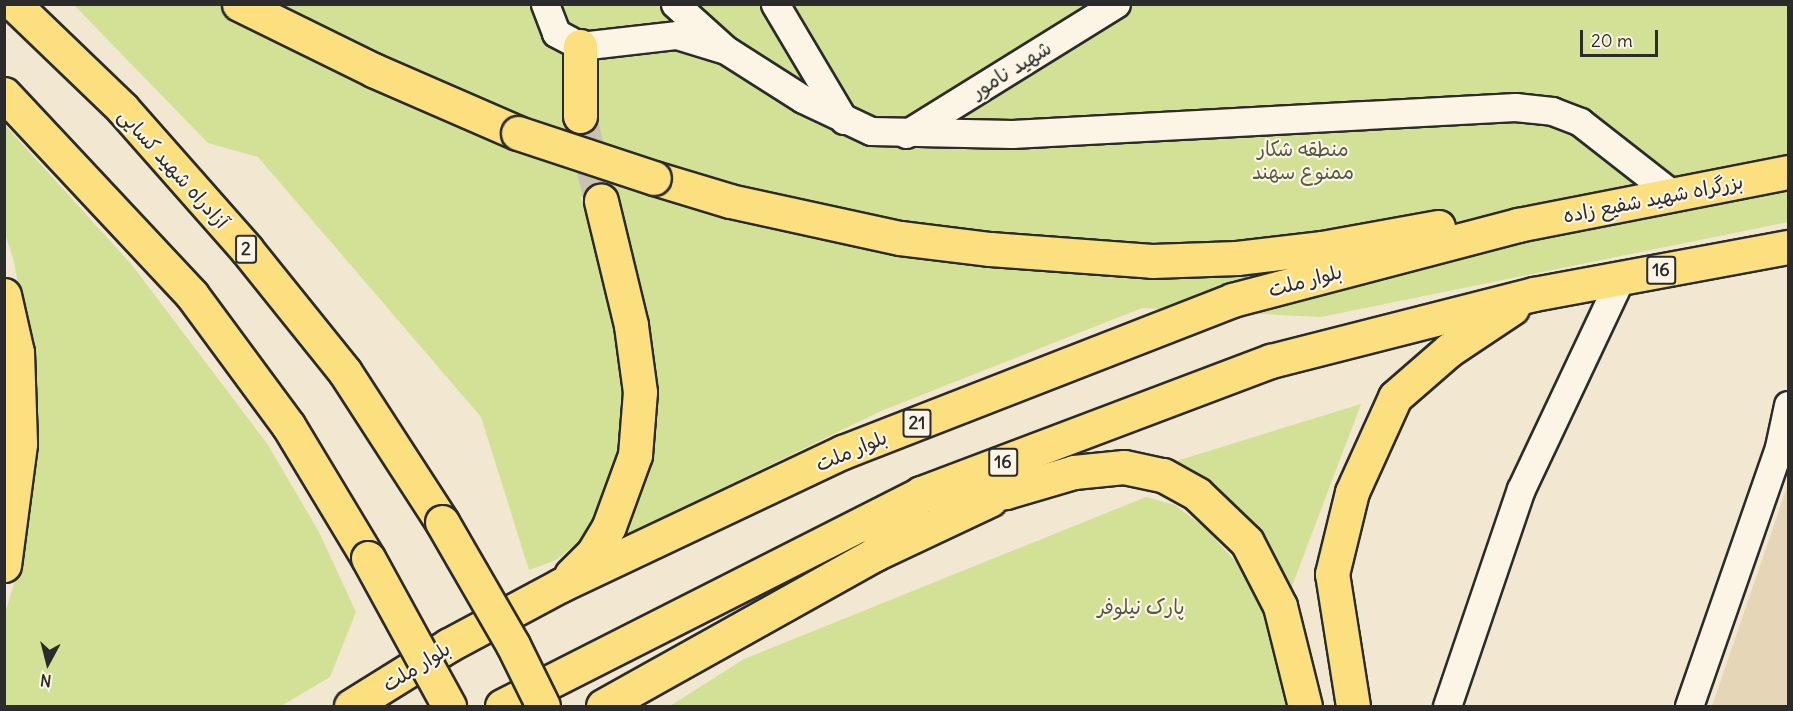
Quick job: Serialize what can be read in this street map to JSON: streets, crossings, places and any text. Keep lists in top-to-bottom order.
{
  "streets": {
    "highway": [
      "آزادراه شهید کسایی",
      "بزرگراه شهید شفیع زاده",
      "2",
      "16",
      "بلوار ملت",
      "21"
    ],
    "street": ["شهید نامور"]
  },
  "crossings": [
    ["بزرگراه شهید شفیع زاده", "بلوار ملت"]
  ],
  "parks": ["منطقه شکار ممنوع سهند", "پارک نیلوفر"],
  "scale_bar": "20 m",
  "north": "bottom"
}
